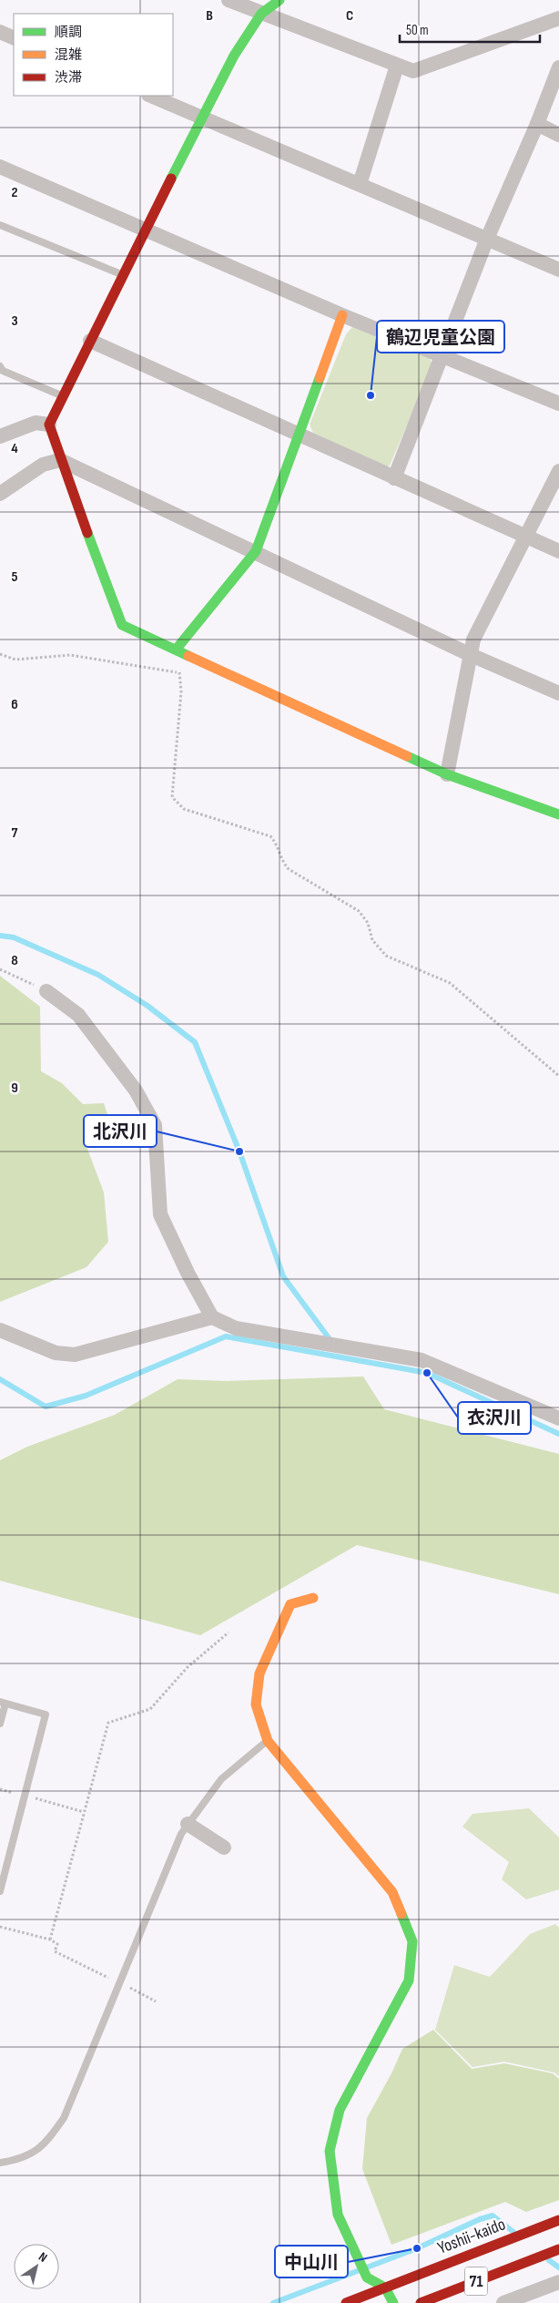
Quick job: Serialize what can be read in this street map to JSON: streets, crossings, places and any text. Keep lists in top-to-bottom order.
{
  "streets": {
    "street": ["Yoshii-kaido", "71"]
  },
  "places": [
    "鶴辺児童公園",
    "北沢川",
    "衣沢川",
    "中山川"
  ],
  "legend": ["順調", "混雑", "渋滞"],
  "scale_bar": "50 m",
  "north": "top right",
  "grid": {
    "columns": ["B", "C"],
    "rows": [
      "2",
      "3",
      "4",
      "5",
      "6",
      "7",
      "8",
      "9"
    ]
  }
}
